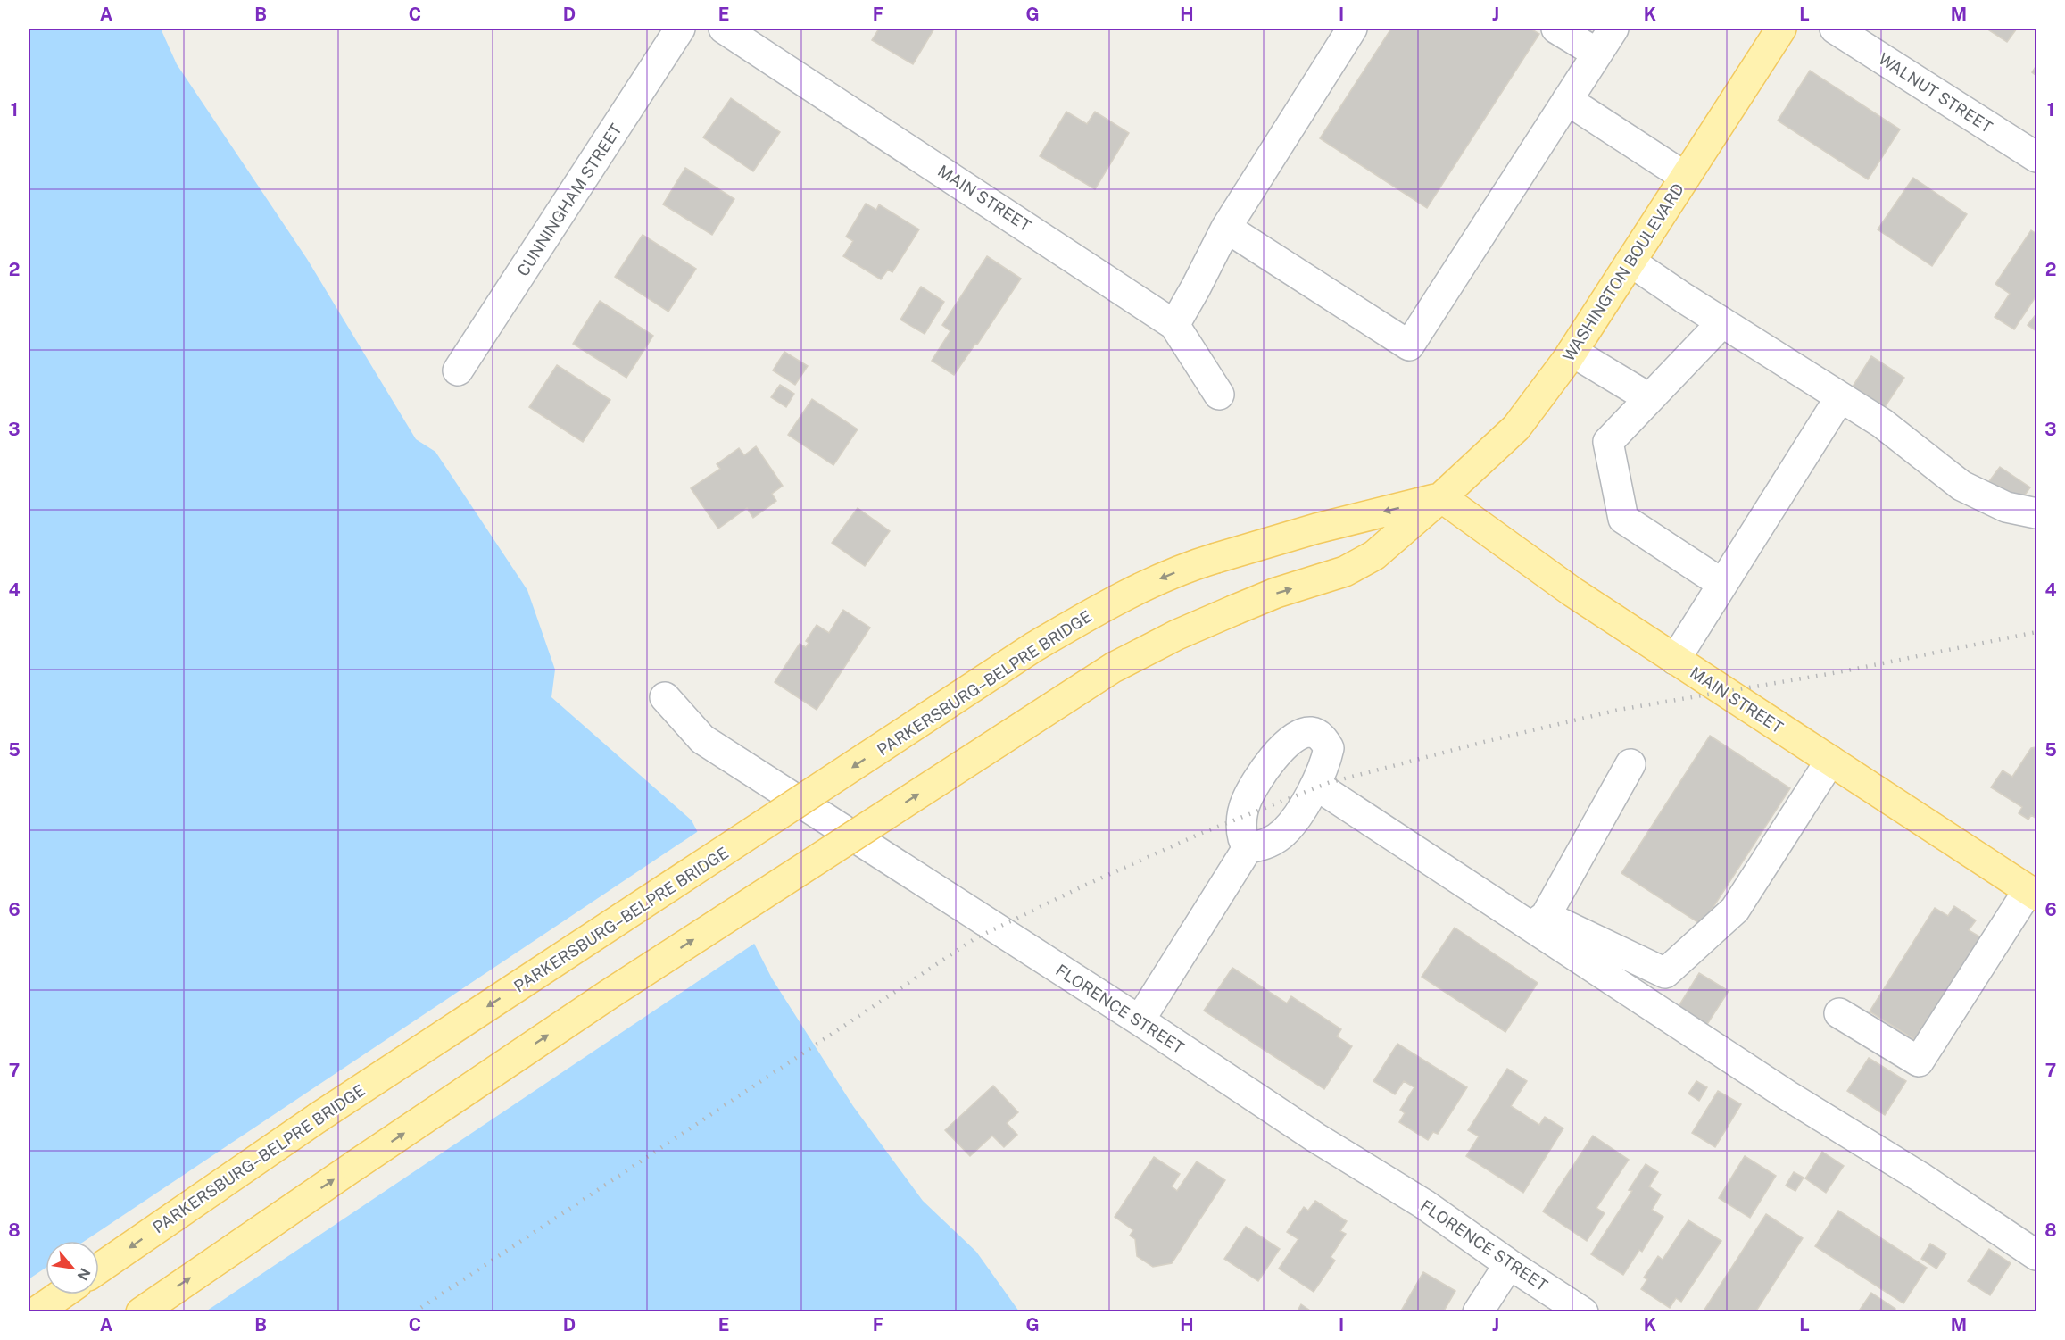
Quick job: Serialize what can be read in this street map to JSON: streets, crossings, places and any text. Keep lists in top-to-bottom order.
{
  "streets": {
    "main road": ["MAIN STREET", "WASHINGTON BOULEVARD", "PARKERSBURG–BELPRE BRIDGE"],
    "street": ["WALNUT STREET", "CUNNINGHAM STREET", "FLORENCE STREET"]
  },
  "crossings": [
    ["MAIN STREET", "WASHINGTON BOULEVARD"],
    ["MAIN STREET", "PARKERSBURG–BELPRE BRIDGE"],
    ["WASHINGTON BOULEVARD", "PARKERSBURG–BELPRE BRIDGE"]
  ],
  "north": "bottom right",
  "grid": {
    "columns": [
      "A",
      "B",
      "C",
      "D",
      "E",
      "F",
      "G",
      "H",
      "I",
      "J",
      "K",
      "L",
      "M"
    ],
    "rows": [
      "1",
      "2",
      "3",
      "4",
      "5",
      "6",
      "7",
      "8"
    ]
  }
}
